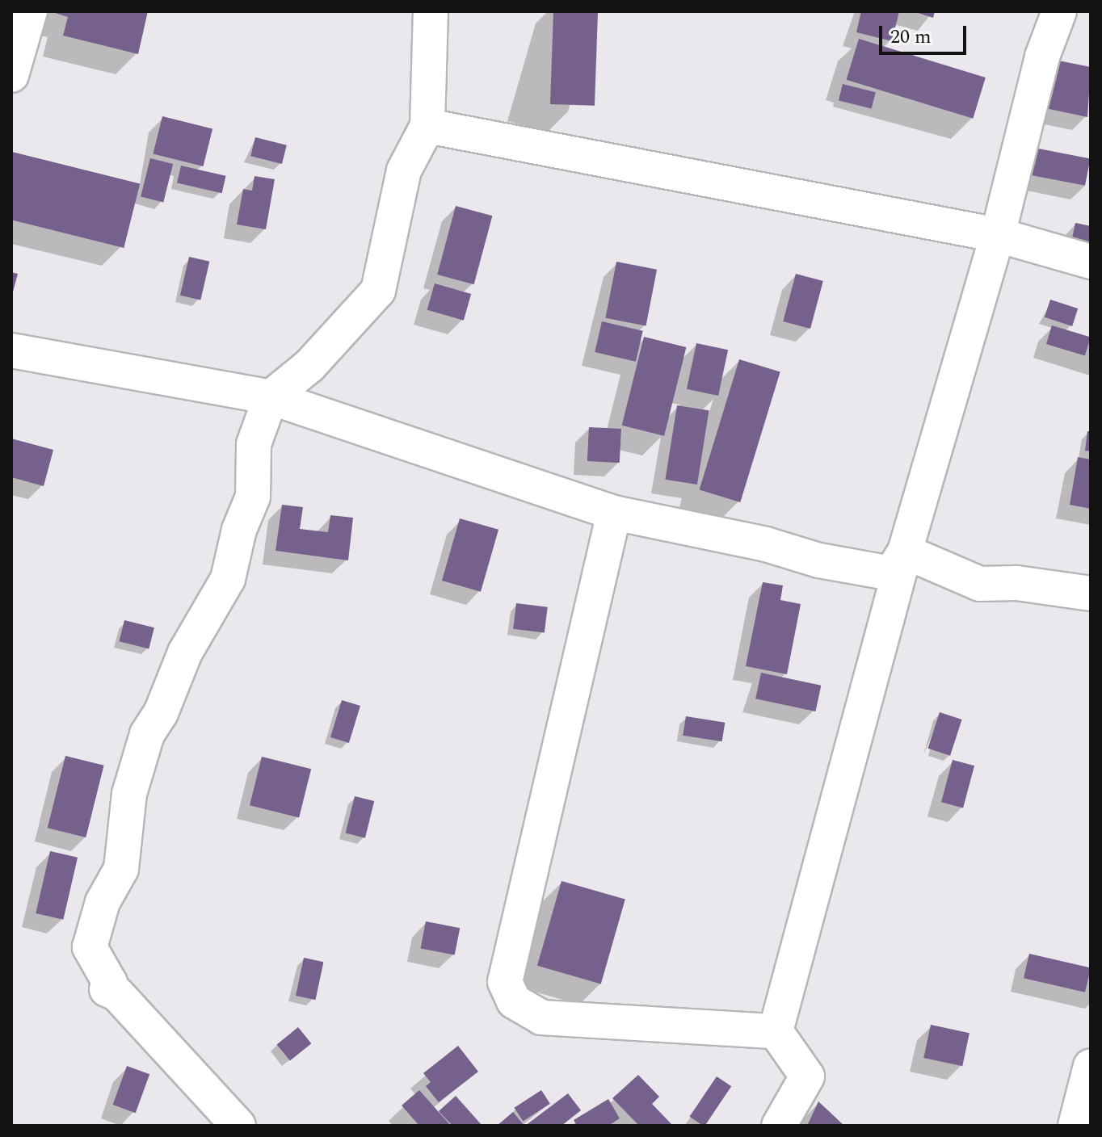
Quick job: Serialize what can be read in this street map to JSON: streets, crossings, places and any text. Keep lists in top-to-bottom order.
{
  "scale_bar": "20 m"
}
